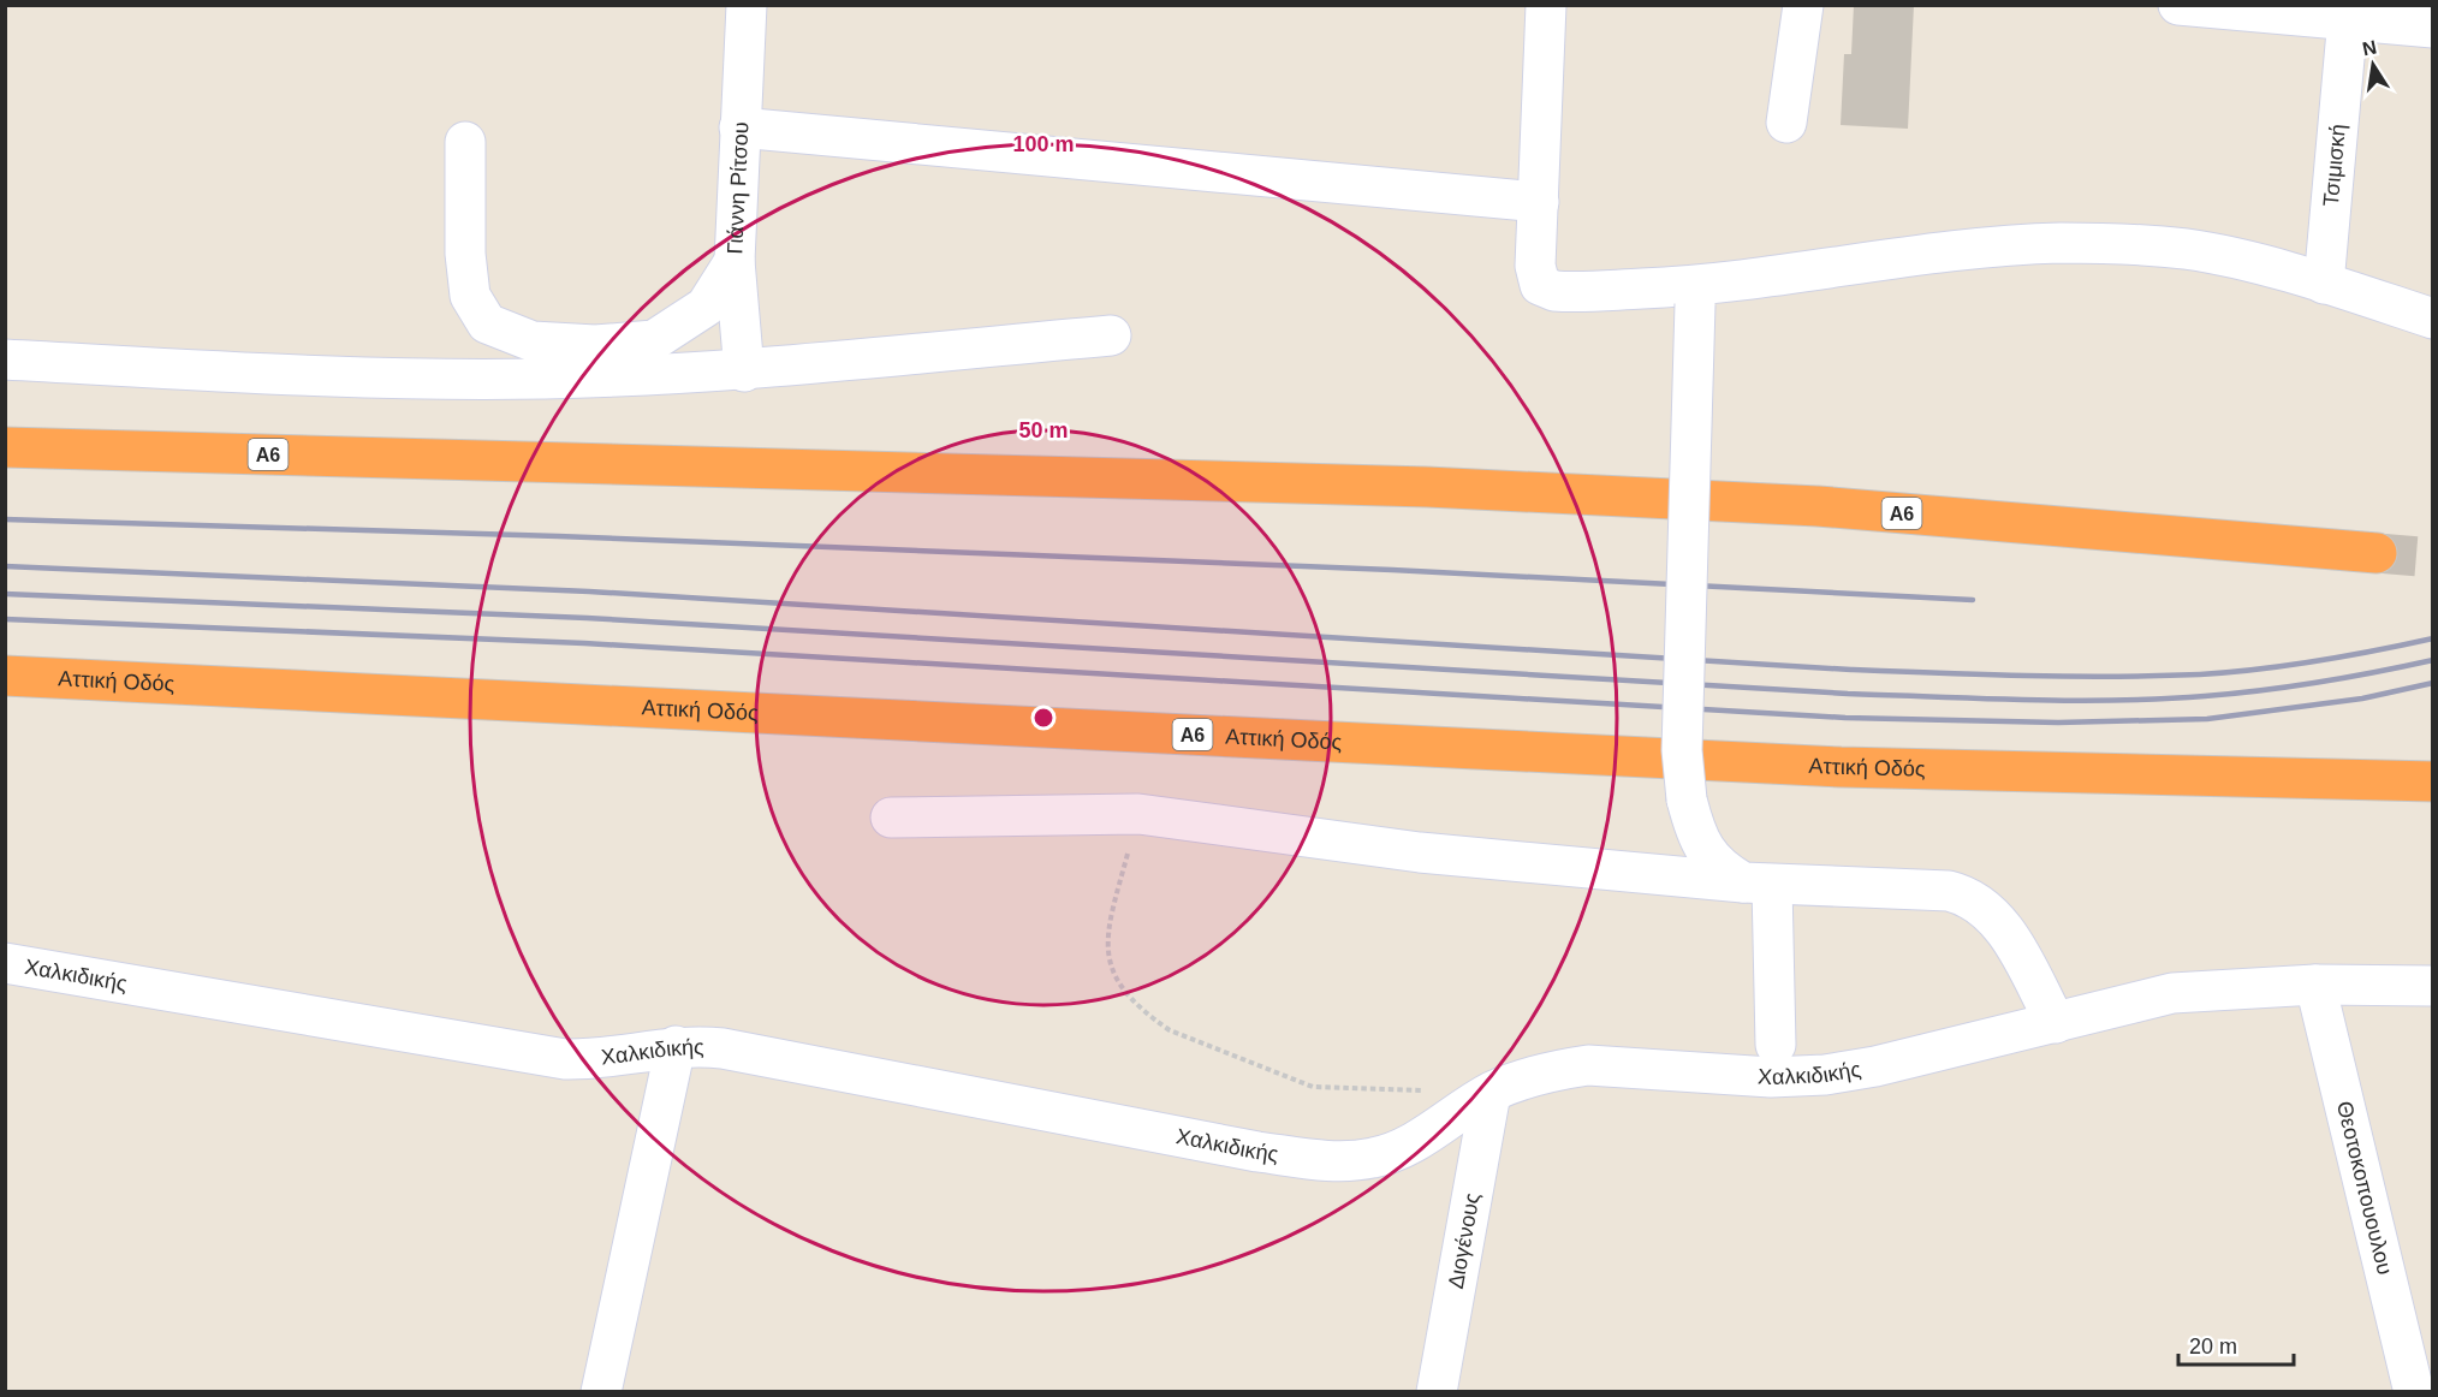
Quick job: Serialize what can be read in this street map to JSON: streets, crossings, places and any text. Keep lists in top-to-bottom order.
{
  "streets": {
    "highway": ["Α6", "Αττική Οδός"],
    "street": [
      "Τσιμισκή",
      "Γιάννη Ρίτσου",
      "Χαλκιδικής",
      "Θεοτοκοπουουλου",
      "Διογένους"
    ]
  },
  "crossings": [
    ["Χαλκιδικής", "Θεοτοκοπουουλου"],
    ["Χαλκιδικής", "Διογένους"]
  ],
  "scale_bar": "20 m",
  "north": "top",
  "rings": ["100 m", "50 m"]
}
